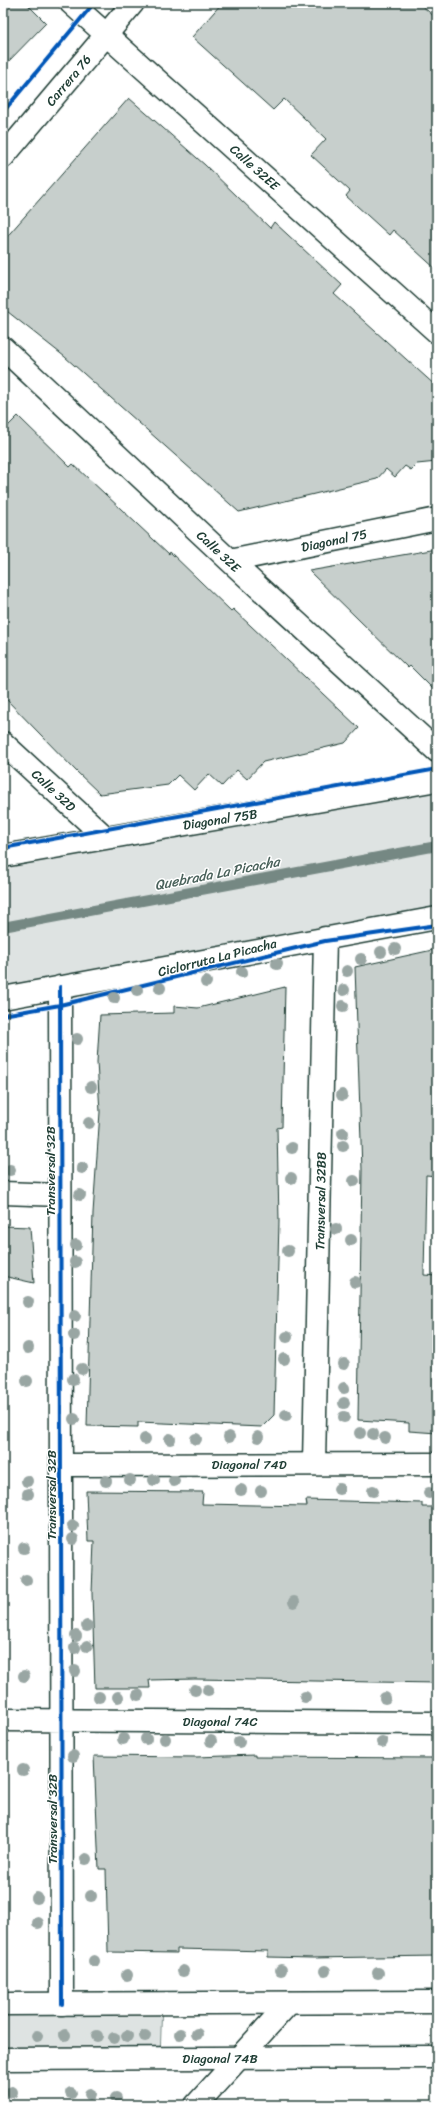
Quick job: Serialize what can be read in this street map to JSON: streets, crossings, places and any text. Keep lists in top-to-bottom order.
{
  "streets": {
    "street": [
      "Carrera 76",
      "Calle 32EE",
      "Diagonal 75",
      "Calle 32E",
      "Calle 32D",
      "Diagonal 75B",
      "Transversal 32B",
      "Transversal 32BB",
      "Diagonal 74D",
      "Diagonal 74C",
      "Diagonal 74B"
    ],
    "cycle path": ["Ciclorruta La Picacha"]
  },
  "crossings": [
    ["Carrera 76", "Calle 32EE"],
    ["Diagonal 75", "Calle 32E"],
    ["Calle 32D", "Diagonal 75B"],
    ["Transversal 32B", "Diagonal 74D"],
    ["Transversal 32B", "Diagonal 74C"],
    ["Transversal 32BB", "Diagonal 74D"]
  ],
  "water": ["Quebrada La Picacha"]
}
